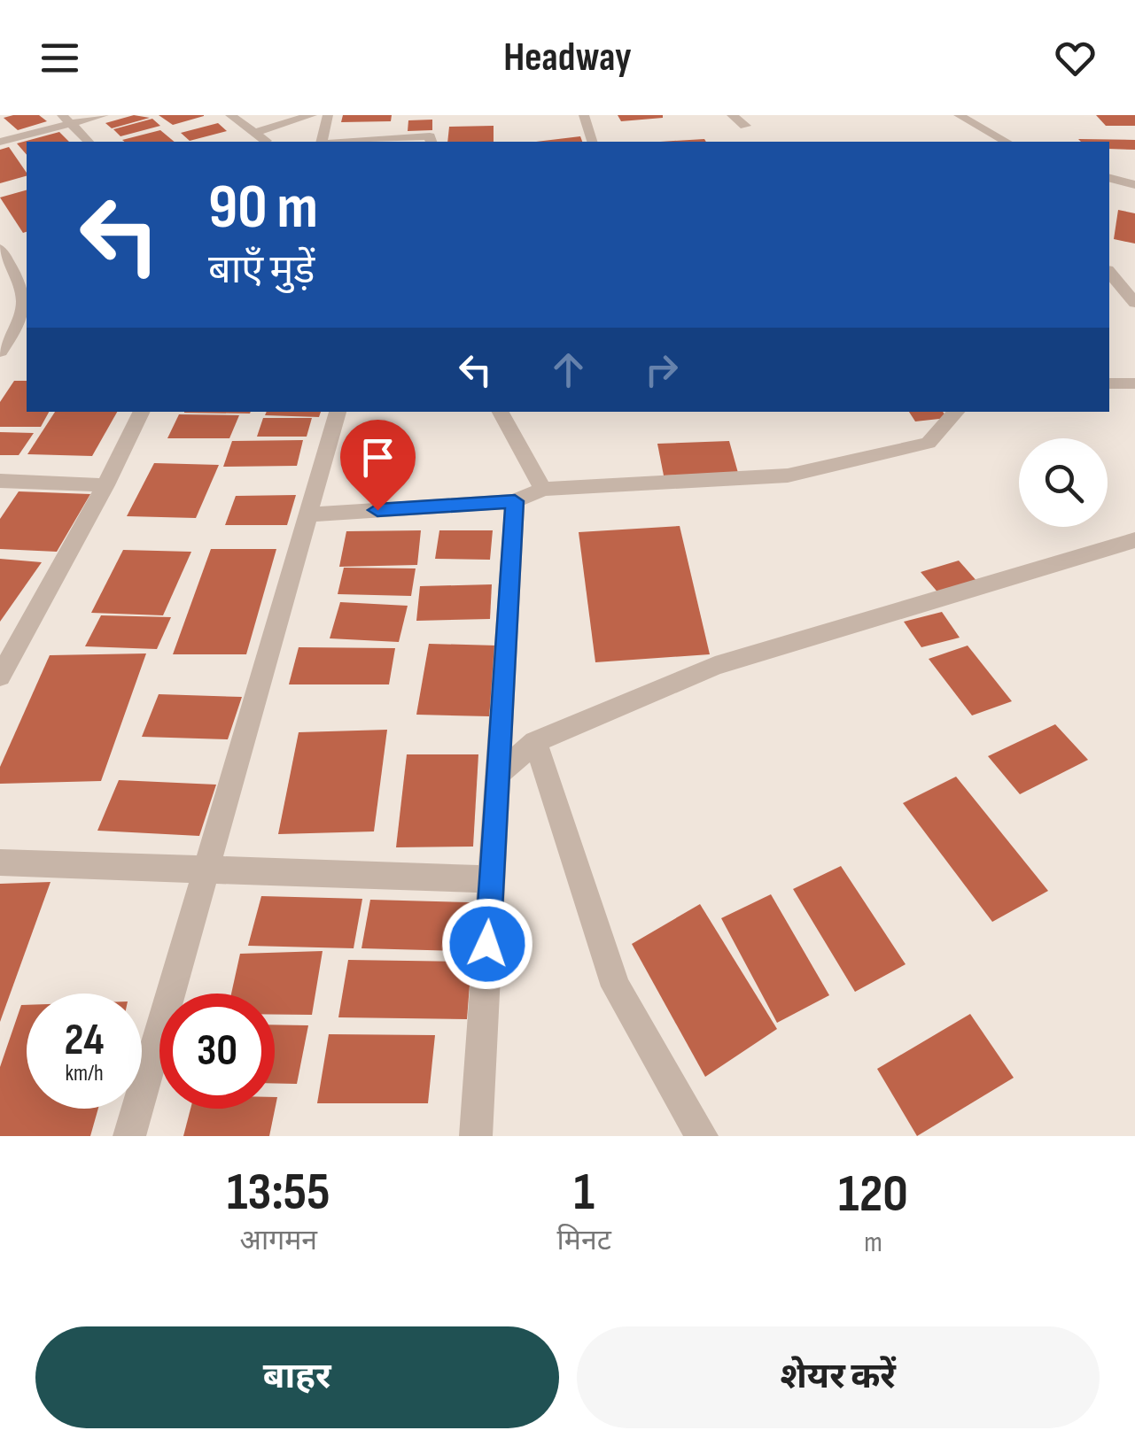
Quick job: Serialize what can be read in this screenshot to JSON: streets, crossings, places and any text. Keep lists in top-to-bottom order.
{
  "page": {
    "header": "Headway",
    "turn": ["90 m", "बाएँ मुड़ें"],
    "speed": "24 km/h",
    "limit": "30",
    "eta": [
      "13:55",
      "आगमन",
      "1",
      "मिनट",
      "120",
      "m"
    ],
    "buttons": ["बाहर", "शेयर करें"]
  }
}
